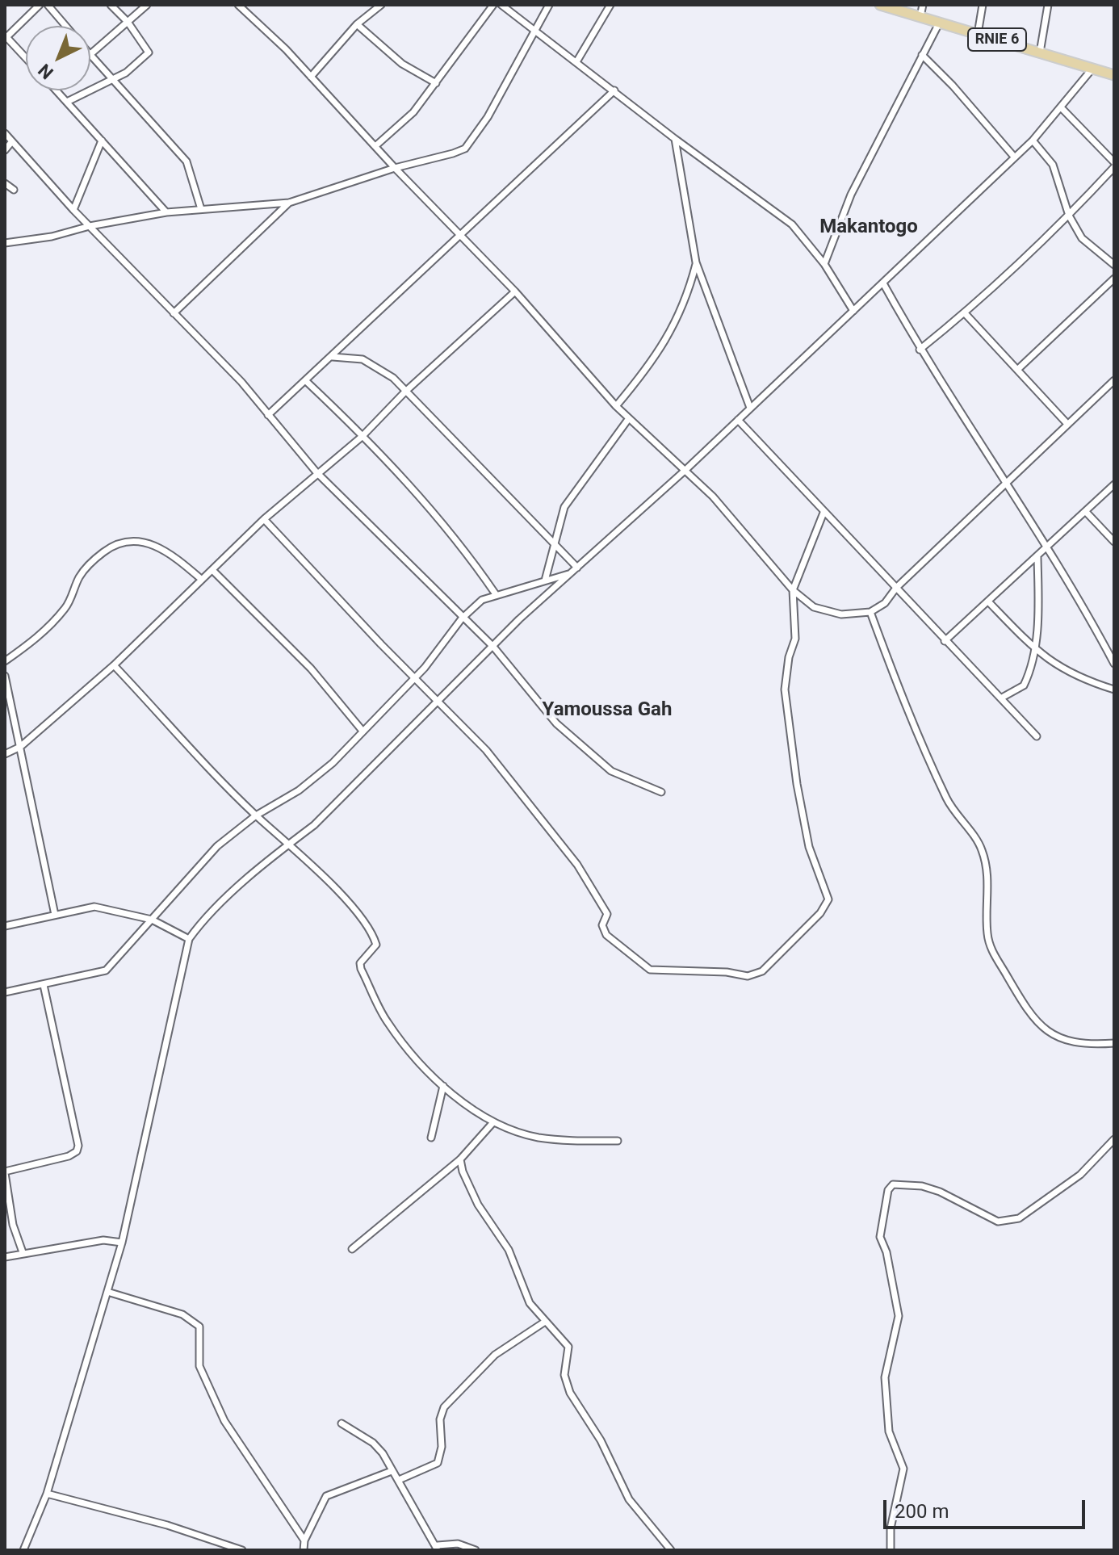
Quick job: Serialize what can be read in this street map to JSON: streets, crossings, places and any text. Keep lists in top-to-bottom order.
{
  "streets": {
    "main road": ["RNIE 6"]
  },
  "districts": ["Makantogo", "Yamoussa Gah"],
  "scale_bar": "200 m",
  "north": "bottom left"
}
